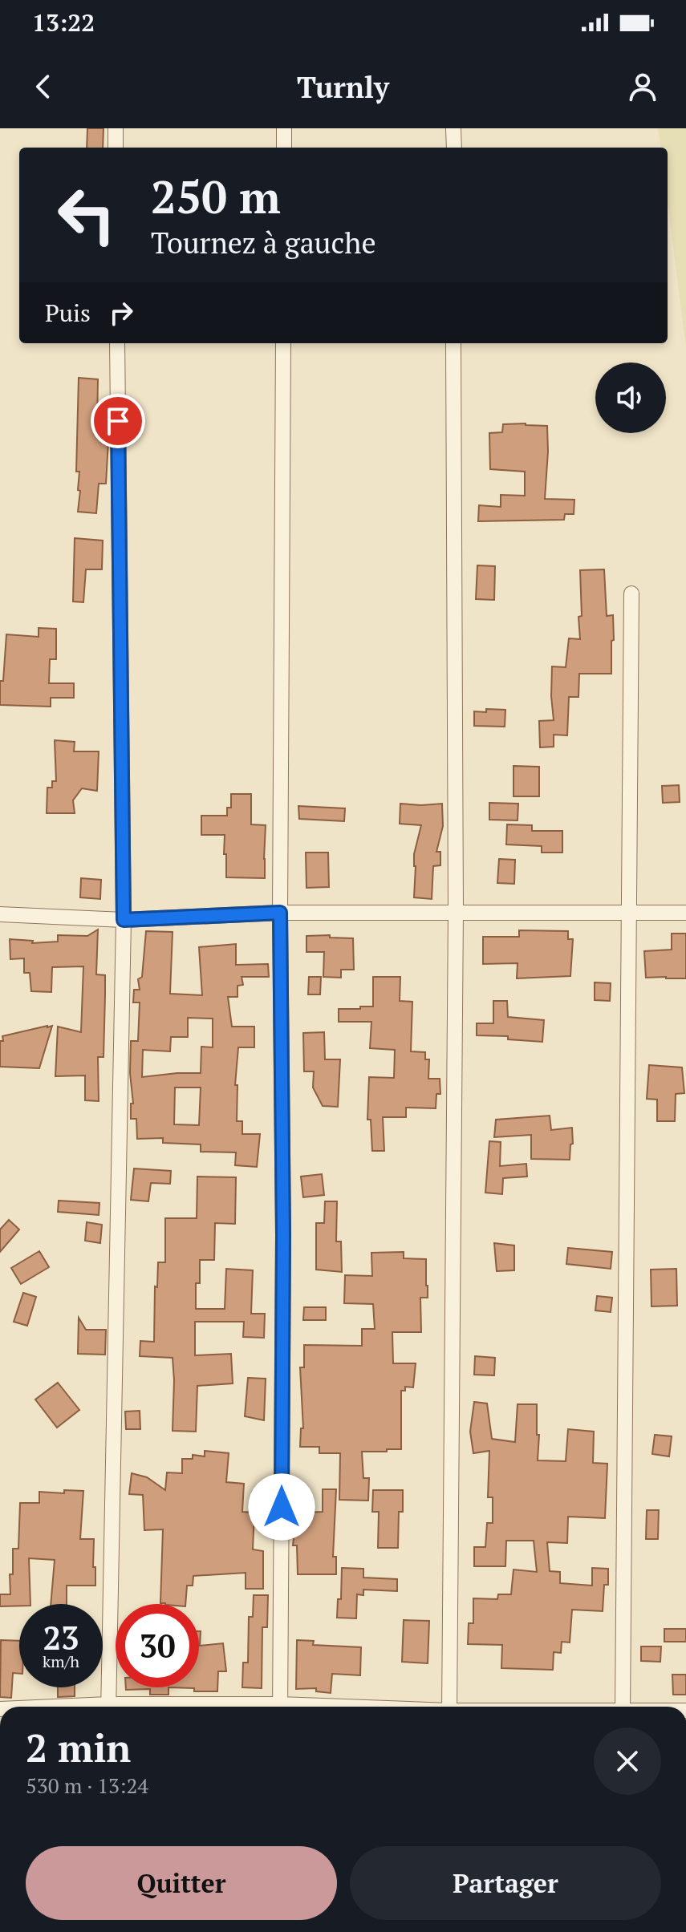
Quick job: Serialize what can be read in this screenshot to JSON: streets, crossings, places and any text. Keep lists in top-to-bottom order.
{
  "page": {
    "status": "13:22",
    "header": "Turnly",
    "turn": ["250 m", "Tournez à gauche"],
    "then": "Puis",
    "speed": "23 km/h",
    "limit": "30",
    "heading": ["2 min", "530 m · 13:24"],
    "buttons": ["Quitter", "Partager"]
  }
}
